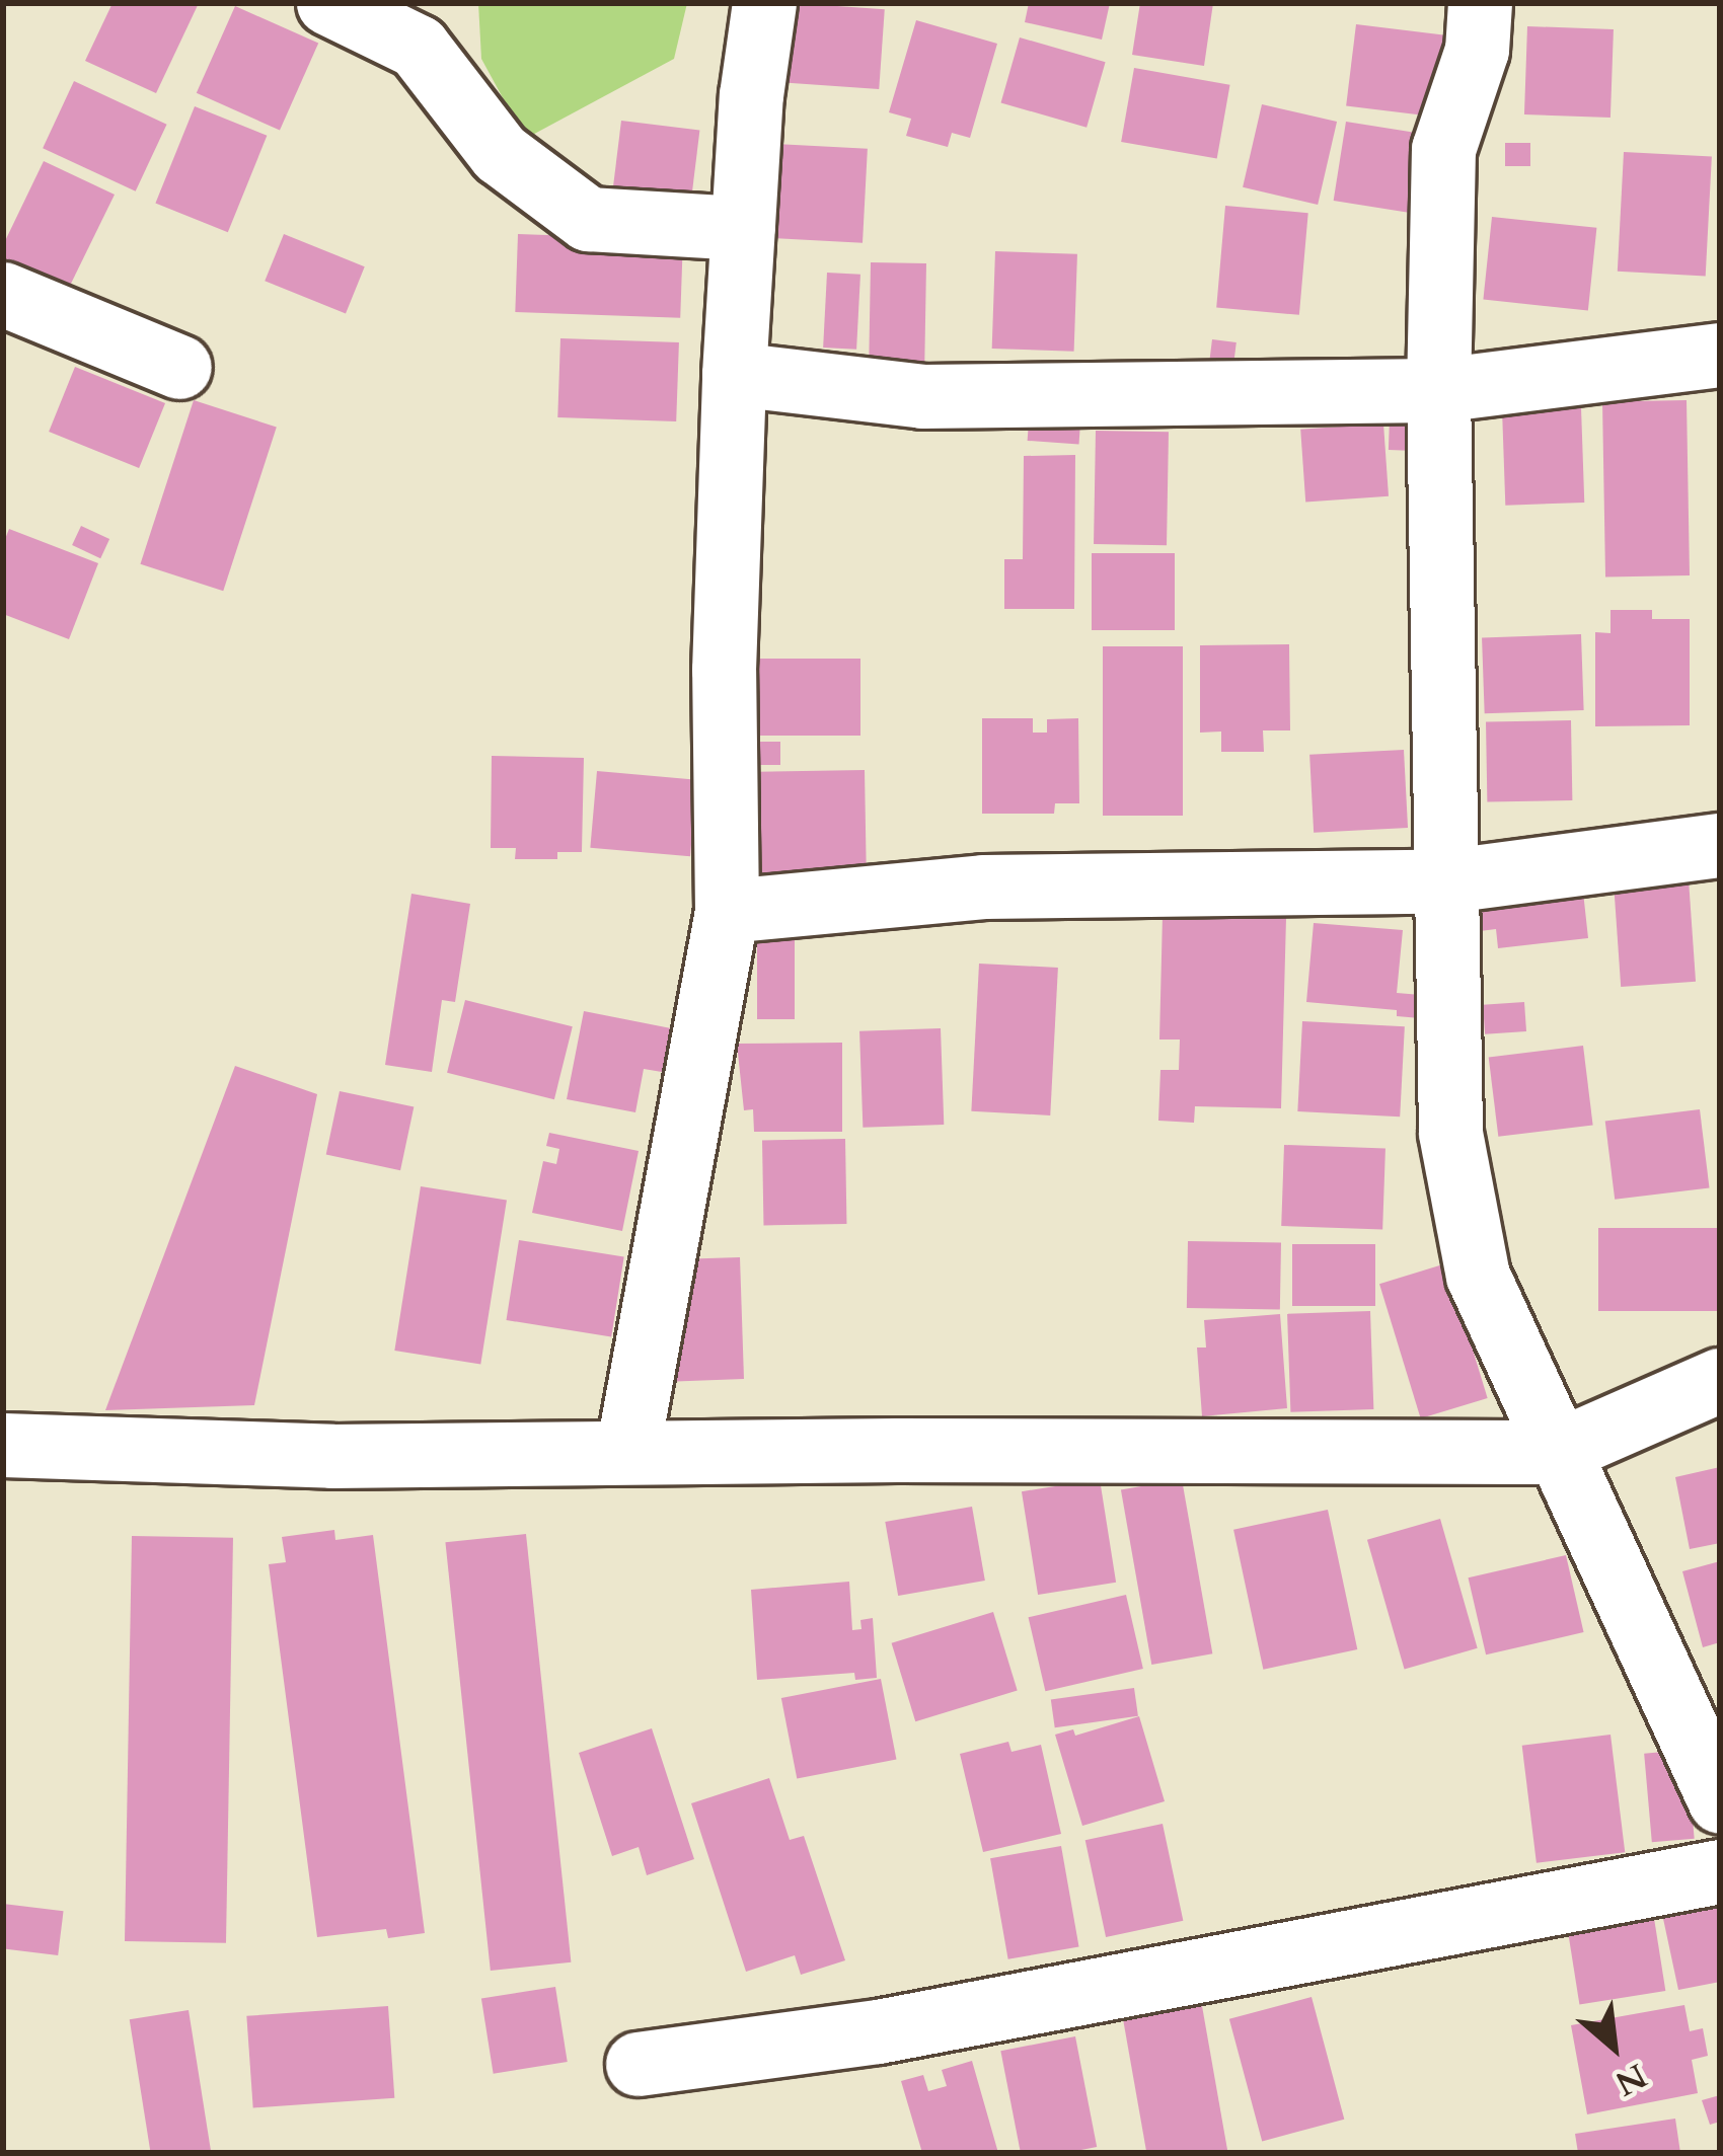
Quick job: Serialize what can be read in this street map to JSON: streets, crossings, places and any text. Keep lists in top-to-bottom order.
{
  "north": "bottom right"
}
